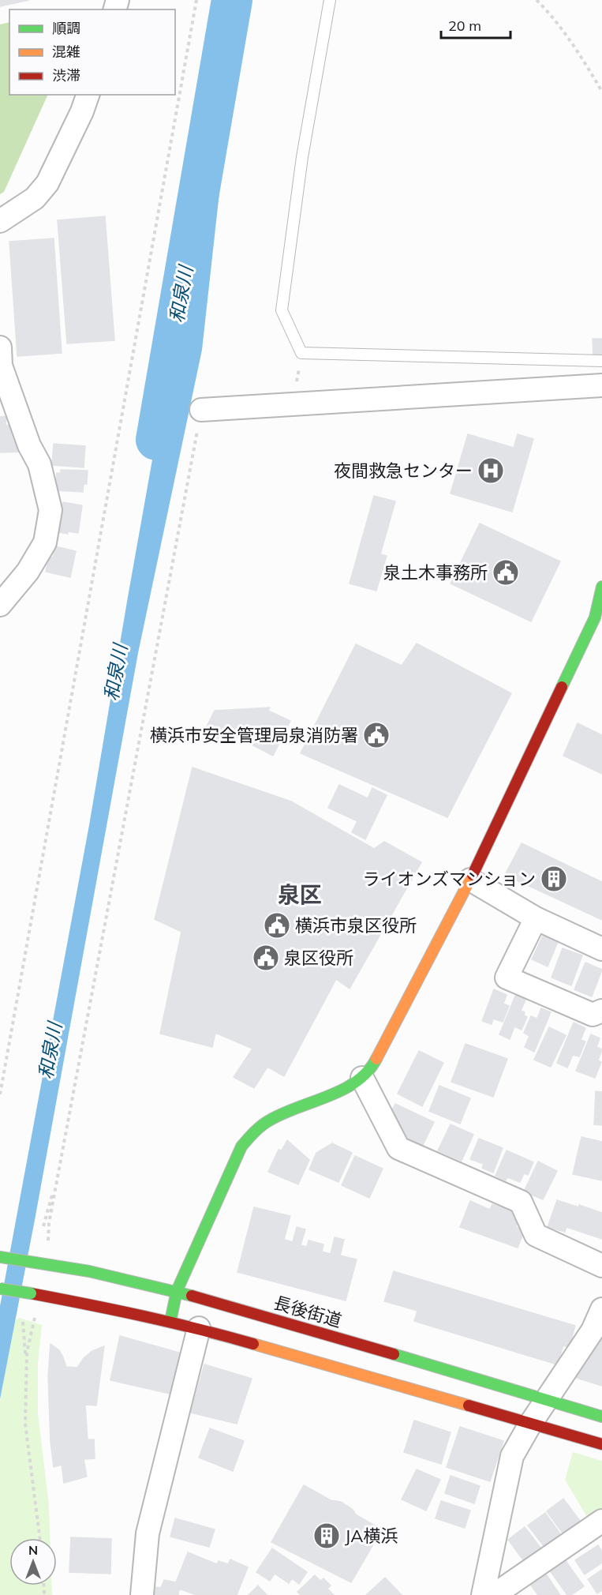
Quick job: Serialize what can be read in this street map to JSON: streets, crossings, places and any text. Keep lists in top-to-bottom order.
{
  "streets": {
    "main road": ["長後街道"]
  },
  "districts": ["泉区"],
  "water": ["和泉川"],
  "places": {
    "hospital": ["夜間救急センター"],
    "public building": [
      "泉土木事務所",
      "横浜市安全管理局泉消防署",
      "横浜市泉区役所",
      "泉区役所"
    ],
    "building": ["ライオンズマンション", "JA横浜"]
  },
  "legend": ["順調", "混雑", "渋滞"],
  "scale_bar": "20 m",
  "north": "top"
}
